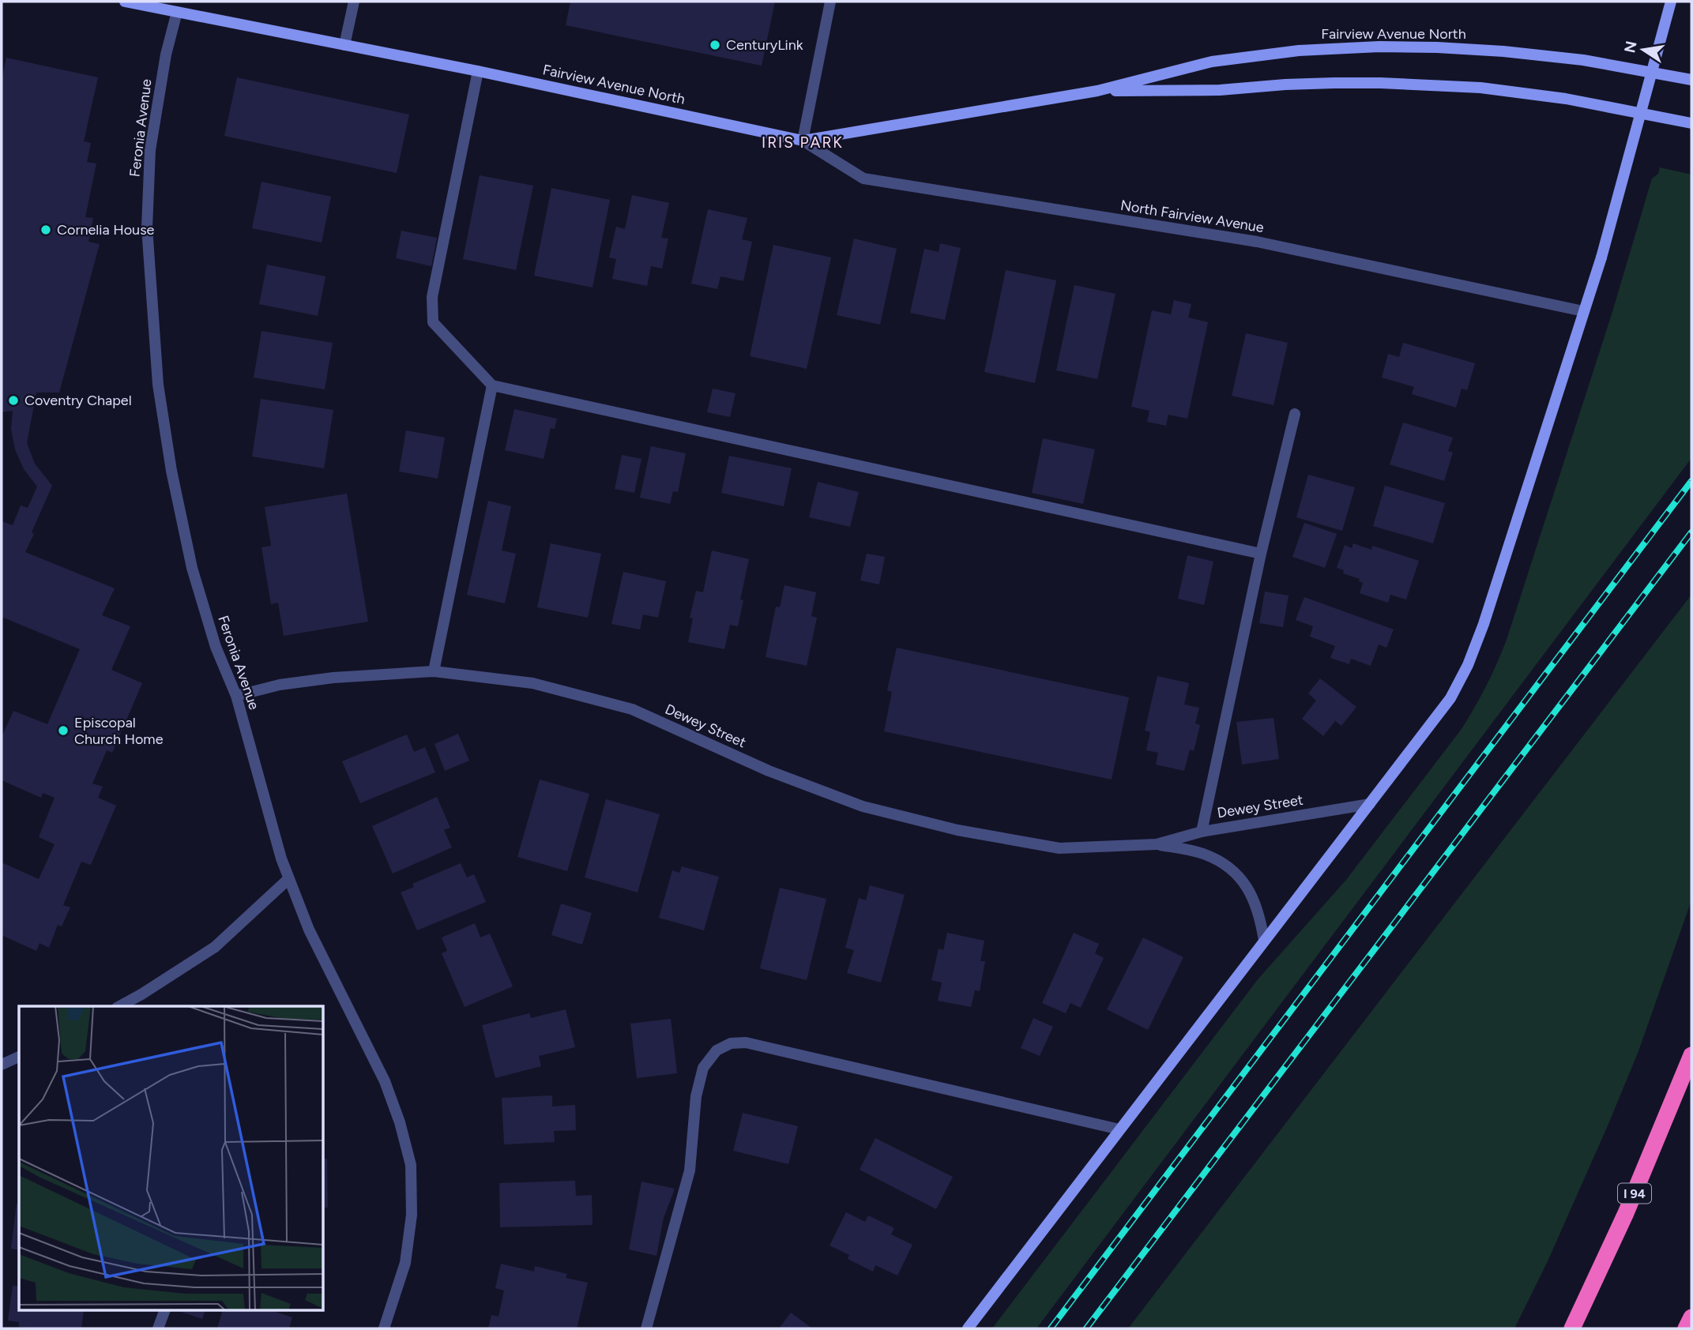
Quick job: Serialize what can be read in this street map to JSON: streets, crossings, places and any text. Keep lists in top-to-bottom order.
{
  "streets": {
    "highway": ["I 94"],
    "street": [
      "Fairview Avenue North",
      "Feronia Avenue",
      "North Fairview Avenue",
      "Dewey Street"
    ]
  },
  "crossings": [
    ["Fairview Avenue North", "Feronia Avenue"],
    ["Fairview Avenue North", "North Fairview Avenue"],
    ["Feronia Avenue", "Dewey Street"]
  ],
  "districts": ["IRIS PARK"],
  "places": [
    "CenturyLink",
    "Cornelia House",
    "Coventry Chapel",
    "Episcopal Church Home"
  ],
  "north": "left"
}
